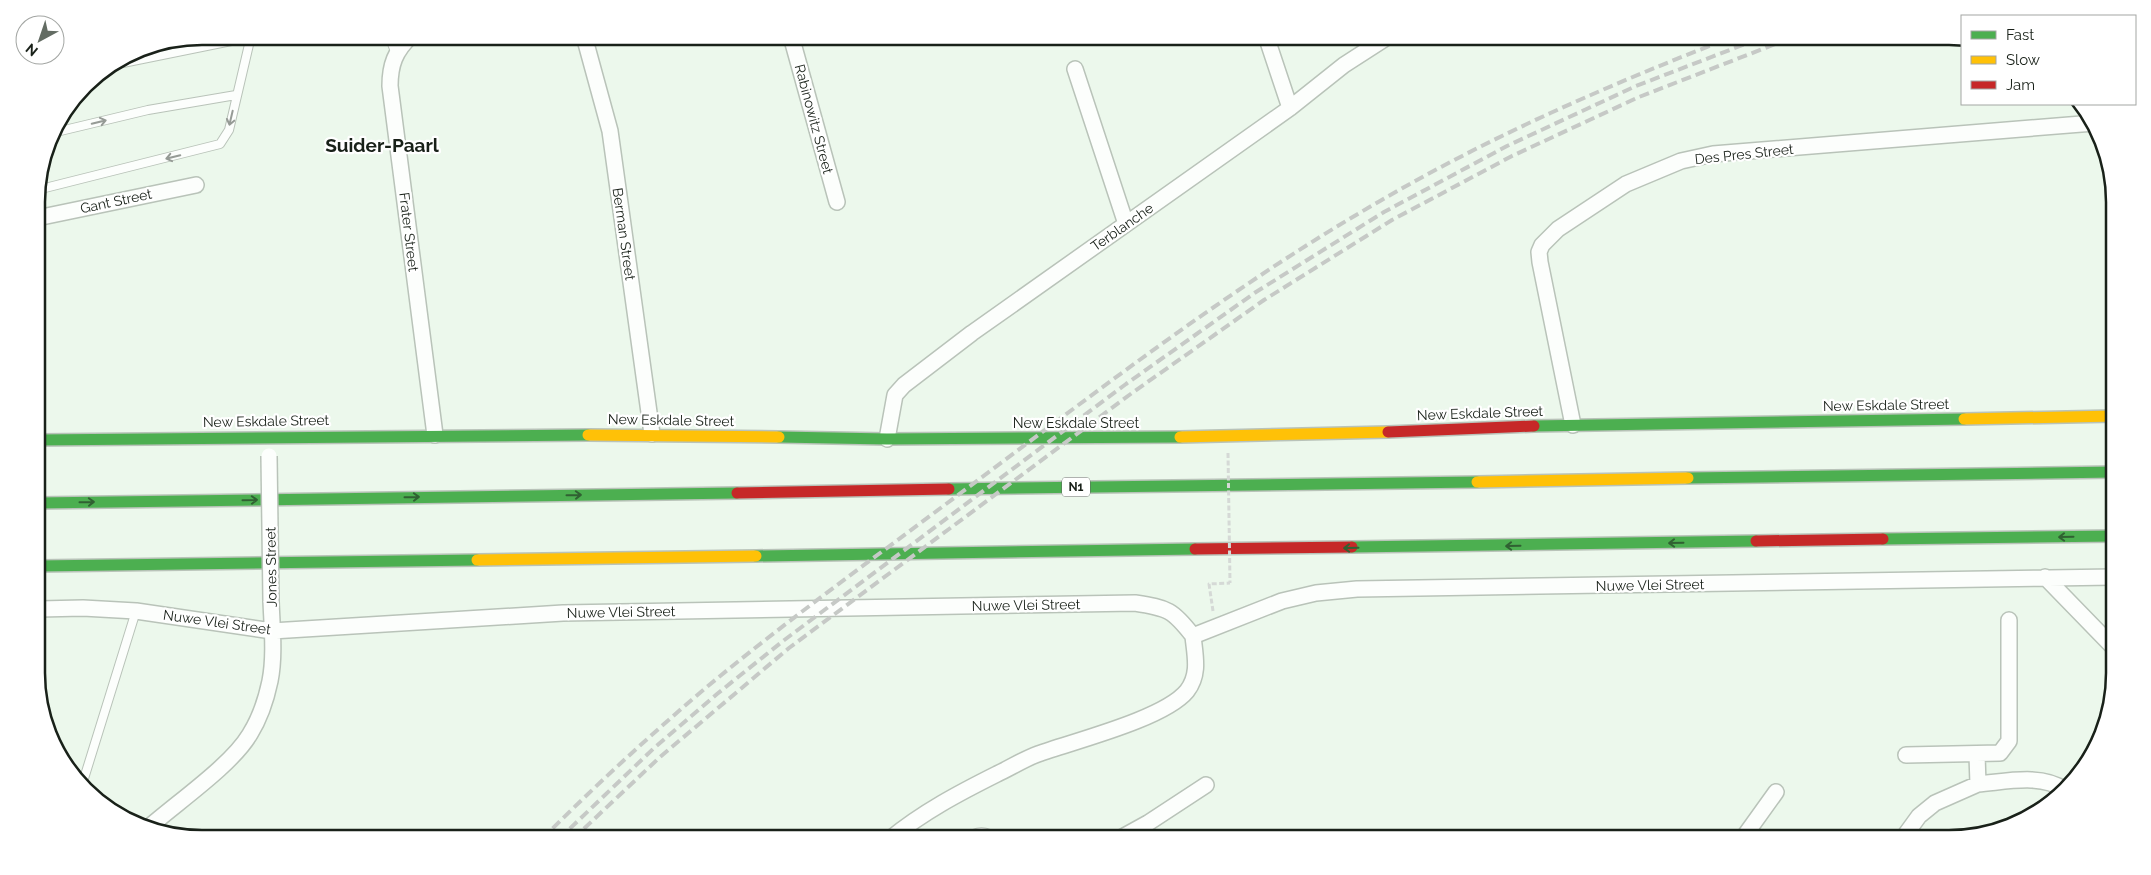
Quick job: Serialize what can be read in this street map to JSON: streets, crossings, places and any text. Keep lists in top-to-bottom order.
{
  "streets": {
    "main road": ["New Eskdale Street", "N1"],
    "street": [
      "Rabinowitz Street",
      "Des Pres Street",
      "Gant Street",
      "Terblanche",
      "Frater Street",
      "Berman Street",
      "Jones Street",
      "Nuwe Vlei Street"
    ]
  },
  "crossings": [
    ["Des Pres Street", "New Eskdale Street"],
    ["Terblanche", "New Eskdale Street"],
    ["Frater Street", "New Eskdale Street"],
    ["Berman Street", "New Eskdale Street"],
    ["New Eskdale Street", "Jones Street"],
    ["Jones Street", "Nuwe Vlei Street"]
  ],
  "districts": ["Suider-Paarl"],
  "legend": ["Fast", "Slow", "Jam"],
  "north": "bottom left"
}
